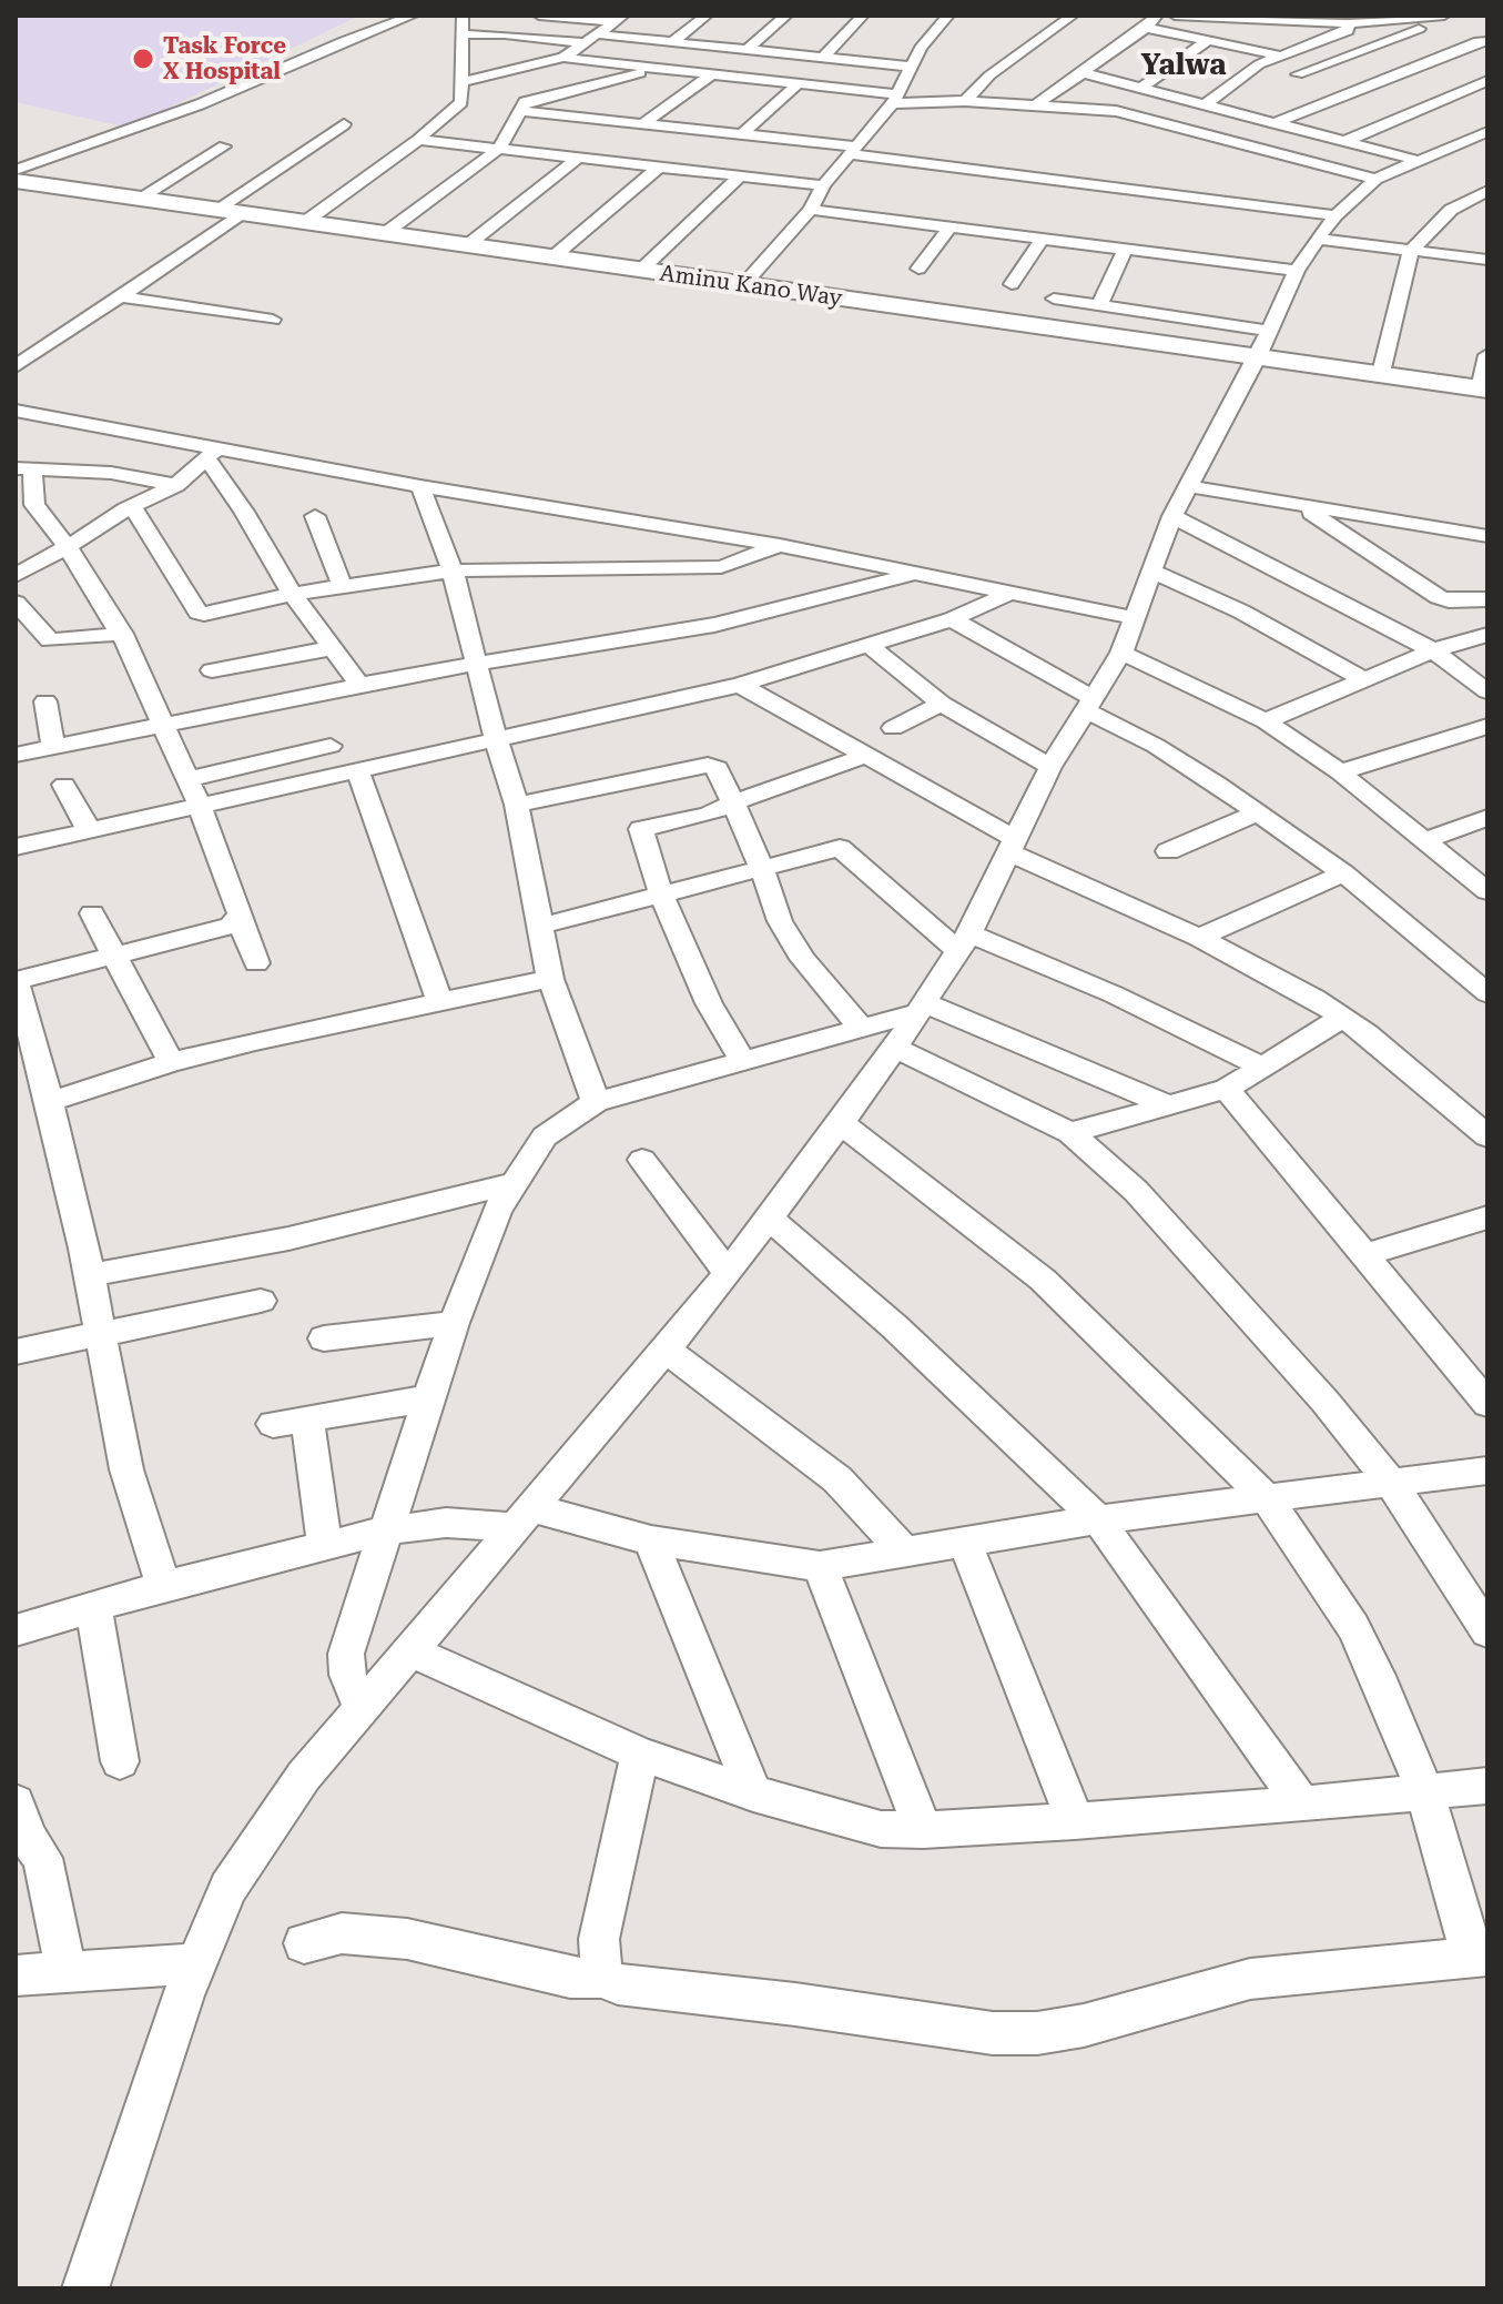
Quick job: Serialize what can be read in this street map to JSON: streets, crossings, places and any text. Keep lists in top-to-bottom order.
{
  "streets": {
    "main road": ["Aminu Kano Way"]
  },
  "districts": ["Yalwa"],
  "places": ["Task Force X Hospital"]
}
